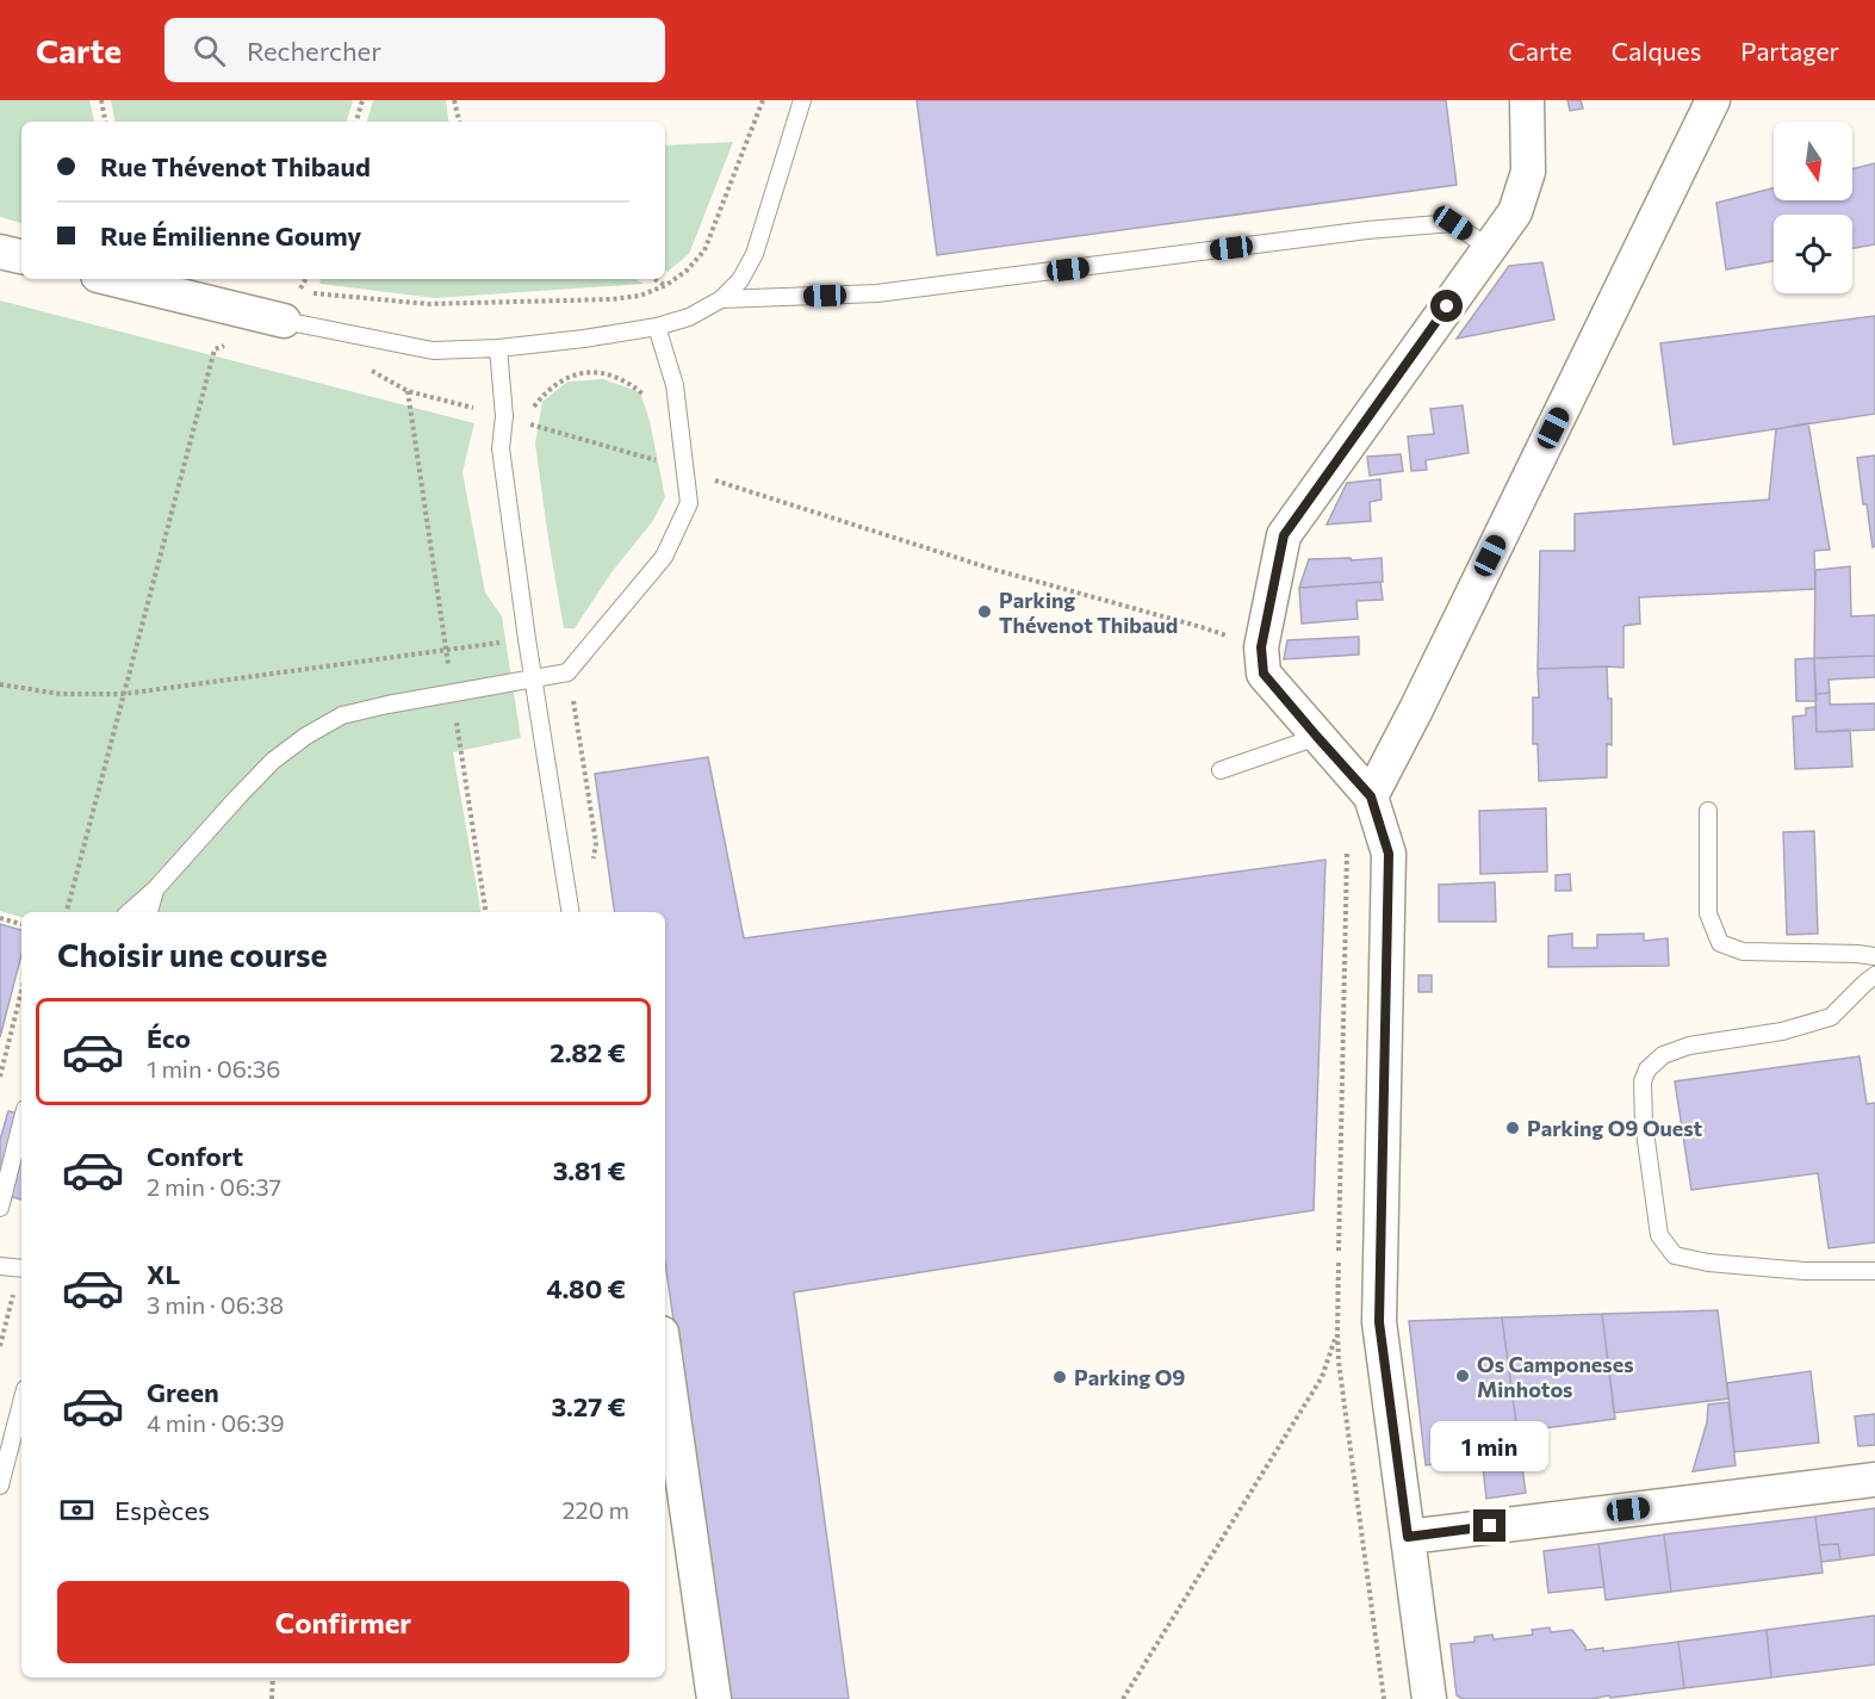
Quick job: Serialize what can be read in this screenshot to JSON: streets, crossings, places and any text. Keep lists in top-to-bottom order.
{
  "places": [
    "Parking Thévenot Thibaud",
    "Parking O9 Ouest",
    "Os Camponeses Minhotos",
    "Parking O9"
  ],
  "north": "bottom",
  "page": {
    "header": "Carte",
    "search": "Rechercher",
    "nav": ["Carte", "Calques", "Partager"],
    "banner": ["Rue Thévenot Thibaud", "Rue Émilienne Goumy"],
    "heading": "Choisir une course",
    "list": [
      {
        "name": "Éco",
        "note": "1 min · 06:36",
        "value": "2.82 €"
      },
      {
        "name": "Confort",
        "note": "2 min · 06:37",
        "value": "3.81 €"
      },
      {
        "name": "XL",
        "note": "3 min · 06:38",
        "value": "4.80 €"
      },
      {
        "name": "Green",
        "note": "4 min · 06:39",
        "value": "3.27 €"
      }
    ],
    "bubble": "1 min",
    "pay": ["Espèces", "220 m"],
    "buttons": "Confirmer"
  }
}
